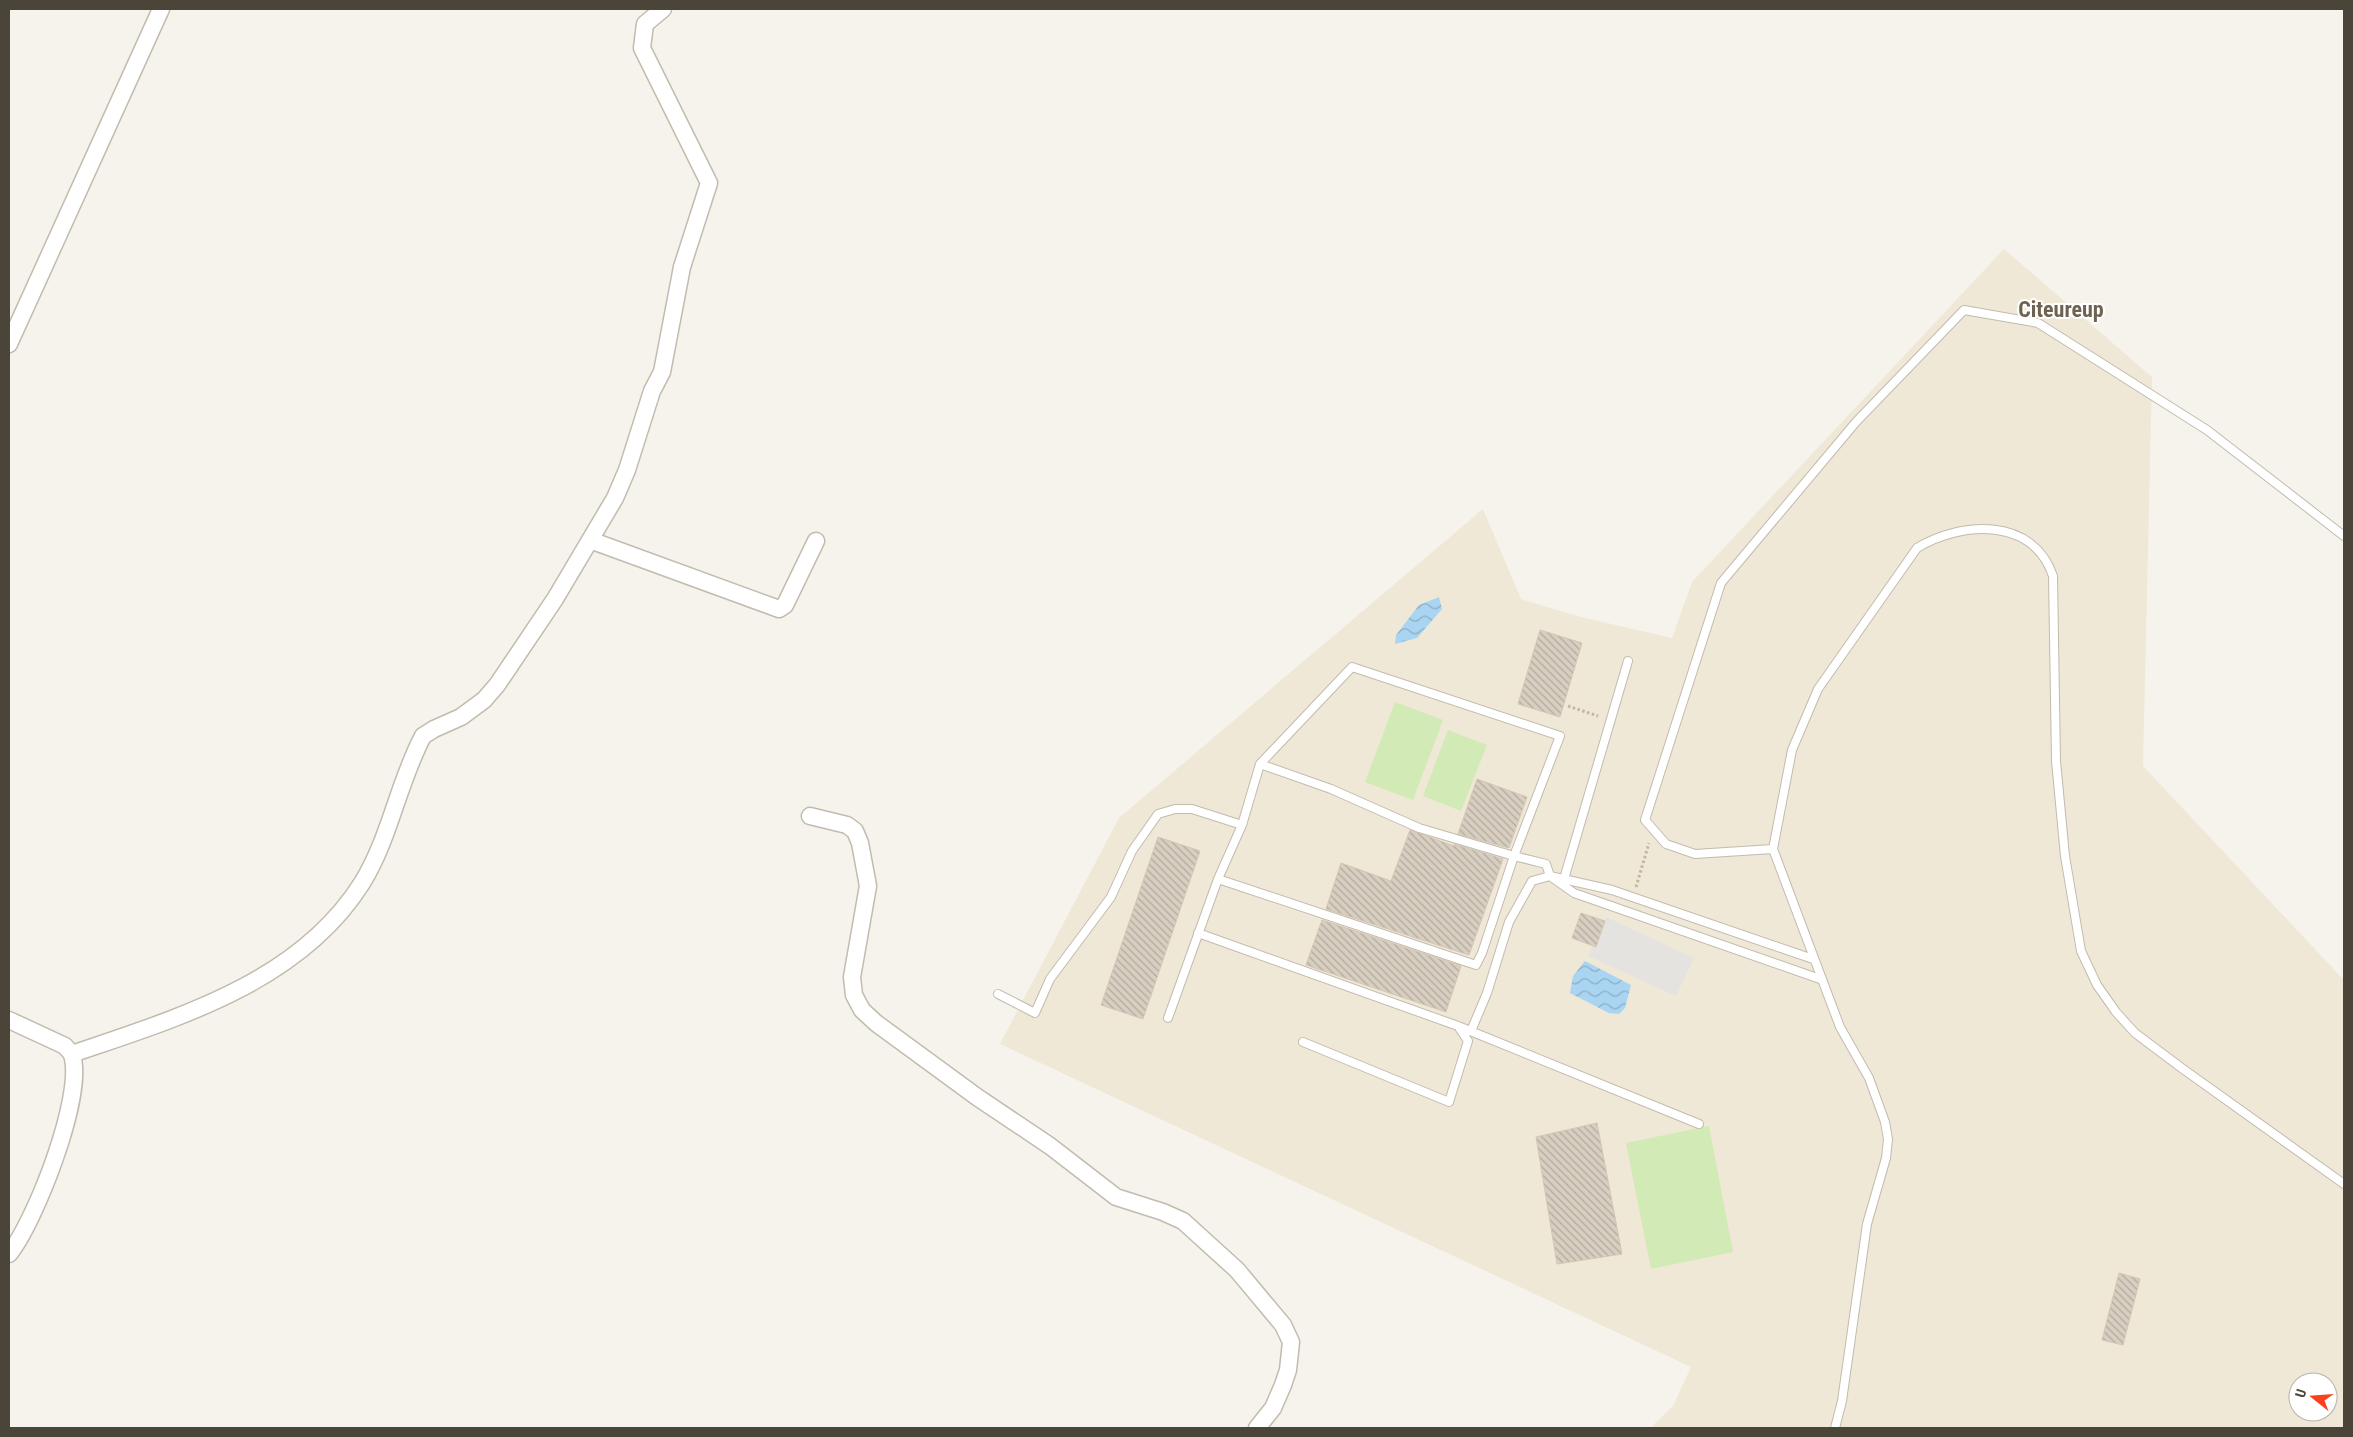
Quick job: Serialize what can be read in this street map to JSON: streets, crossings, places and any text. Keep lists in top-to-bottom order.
{
  "districts": ["Citeureup"],
  "north": "left"
}
